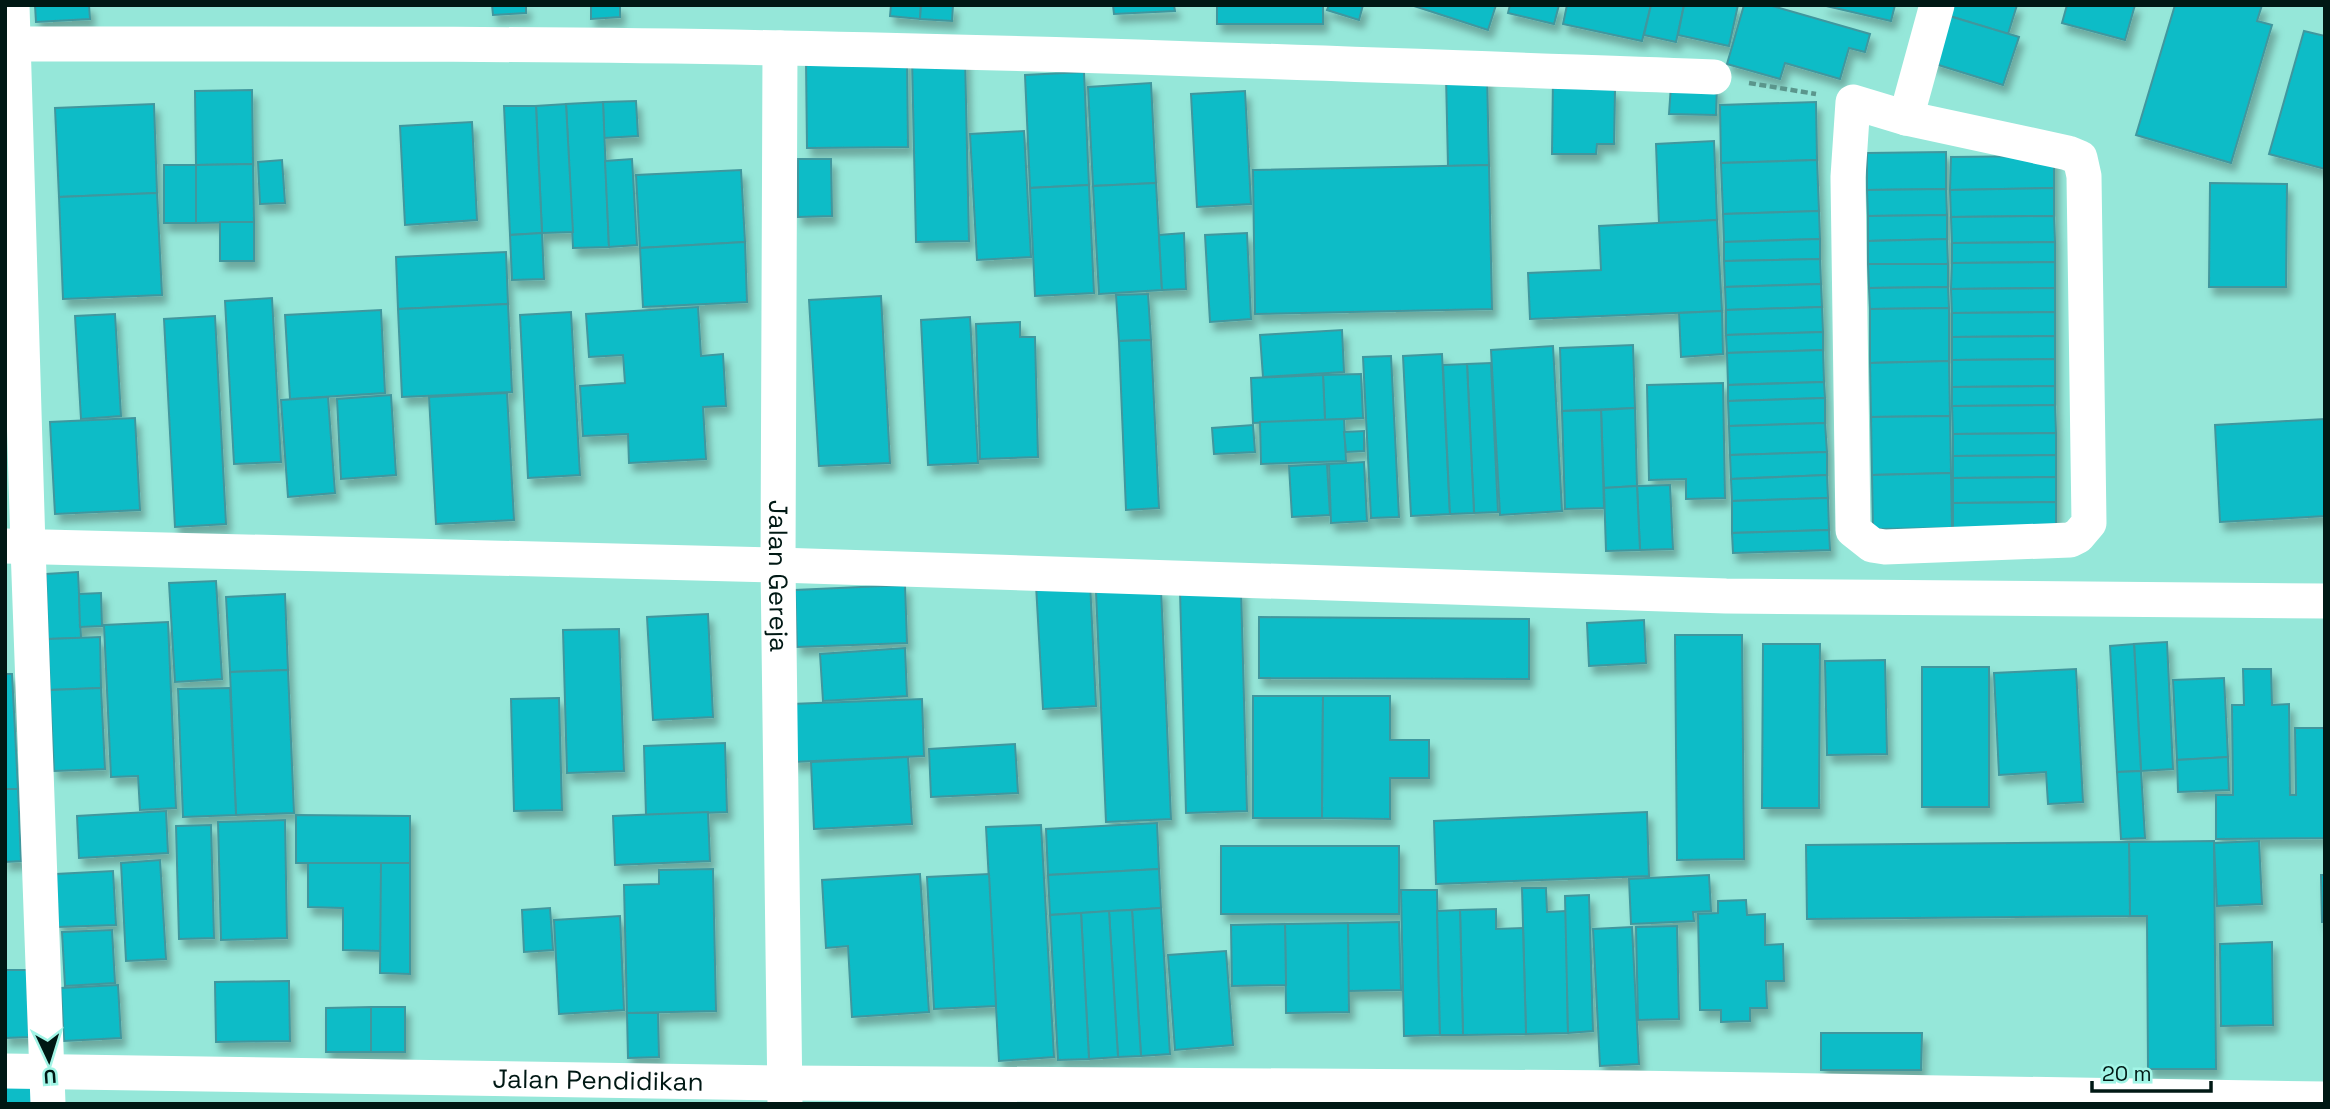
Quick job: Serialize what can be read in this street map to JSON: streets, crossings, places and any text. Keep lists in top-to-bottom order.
{
  "streets": {
    "street": ["Jalan Gereja", "Jalan Pendidikan"]
  },
  "crossings": [
    ["Jalan Gereja", "Jalan Pendidikan"]
  ],
  "scale_bar": "20 m",
  "north": "bottom"
}
